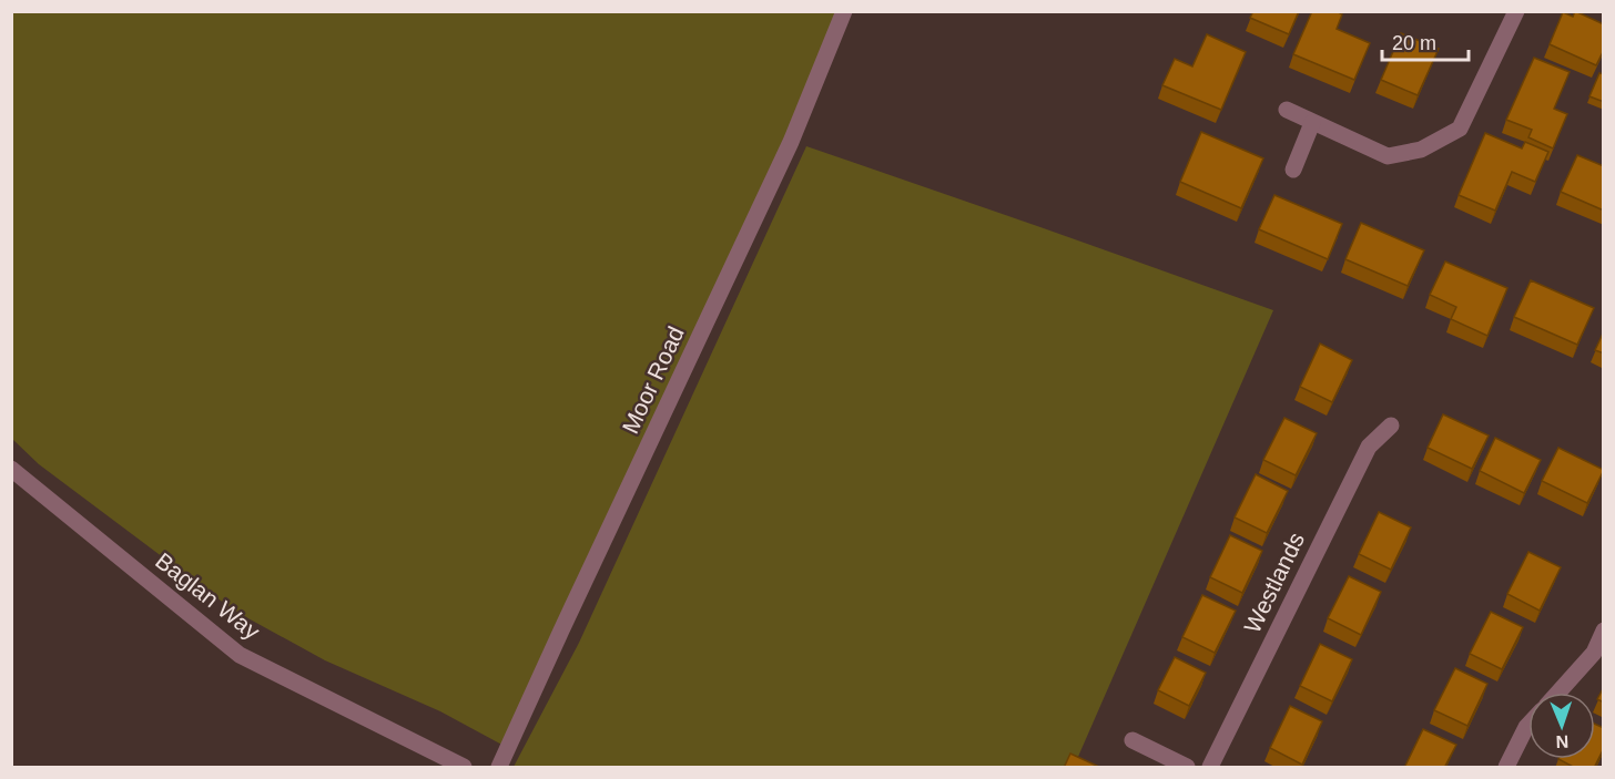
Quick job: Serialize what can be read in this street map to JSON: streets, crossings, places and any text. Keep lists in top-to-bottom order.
{
  "streets": {
    "street": ["Moor Road", "Westlands", "Baglan Way"]
  },
  "scale_bar": "20 m",
  "north": "bottom"
}
